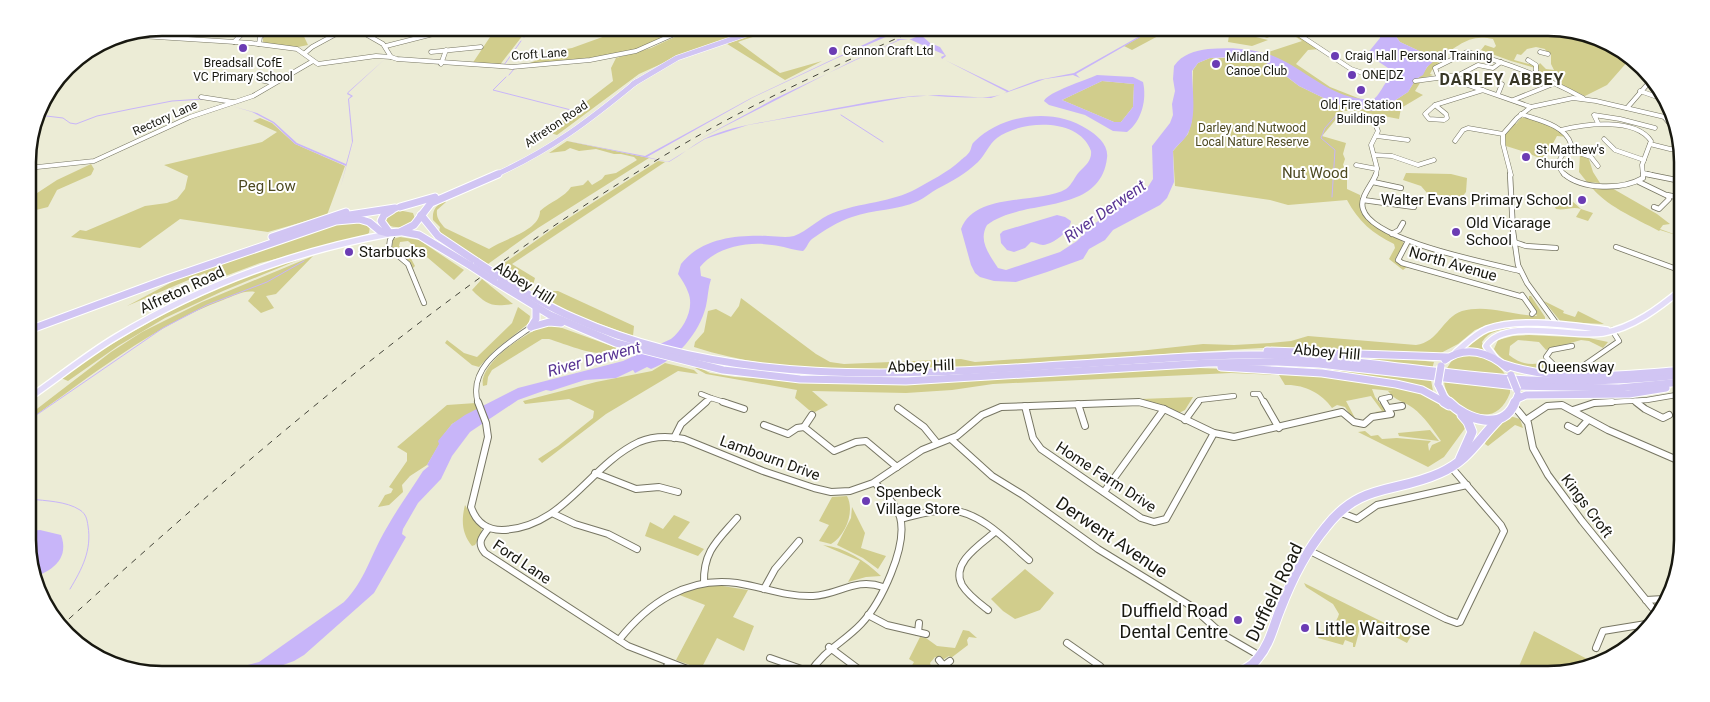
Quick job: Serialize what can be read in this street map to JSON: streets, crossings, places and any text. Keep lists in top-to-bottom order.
{
  "streets": {
    "highway": [
      "Alfreton Road",
      "Abbey Hill",
      "Queensway",
      "Duffield Road"
    ],
    "street": [
      "Croft Lane",
      "Rectory Lane",
      "North Avenue",
      "Lambourn Drive",
      "Home Farm Drive",
      "Kings Croft",
      "Derwent Avenue",
      "Ford Lane"
    ]
  },
  "crossings": [
    ["Croft Lane", "Rectory Lane"],
    ["Alfreton Road", "Abbey Hill"],
    ["Abbey Hill", "Queensway"],
    ["Lambourn Drive", "Home Farm Drive"],
    ["Lambourn Drive", "Derwent Avenue"],
    ["Lambourn Drive", "Ford Lane"],
    ["Kings Croft", "Duffield Road"],
    ["Derwent Avenue", "Duffield Road"]
  ],
  "districts": ["DARLEY ABBEY"],
  "water": ["River Derwent"],
  "parks": ["Darley and Nutwood Local Nature Reserve", "Nut Wood", "Peg Low"],
  "places": [
    "Breadsall CofE VC Primary School",
    "Cannon Craft Ltd",
    "Craig Hall Personal Training",
    "Midland Canoe Club",
    "ONE|DZ",
    "Old Fire Station Buildings",
    "St Matthew's Church",
    "Walter Evans Primary School",
    "Old Vicarage School",
    "Starbucks",
    "Spenbeck Village Store",
    "Duffield Road Dental Centre",
    "Little Waitrose"
  ]
}
